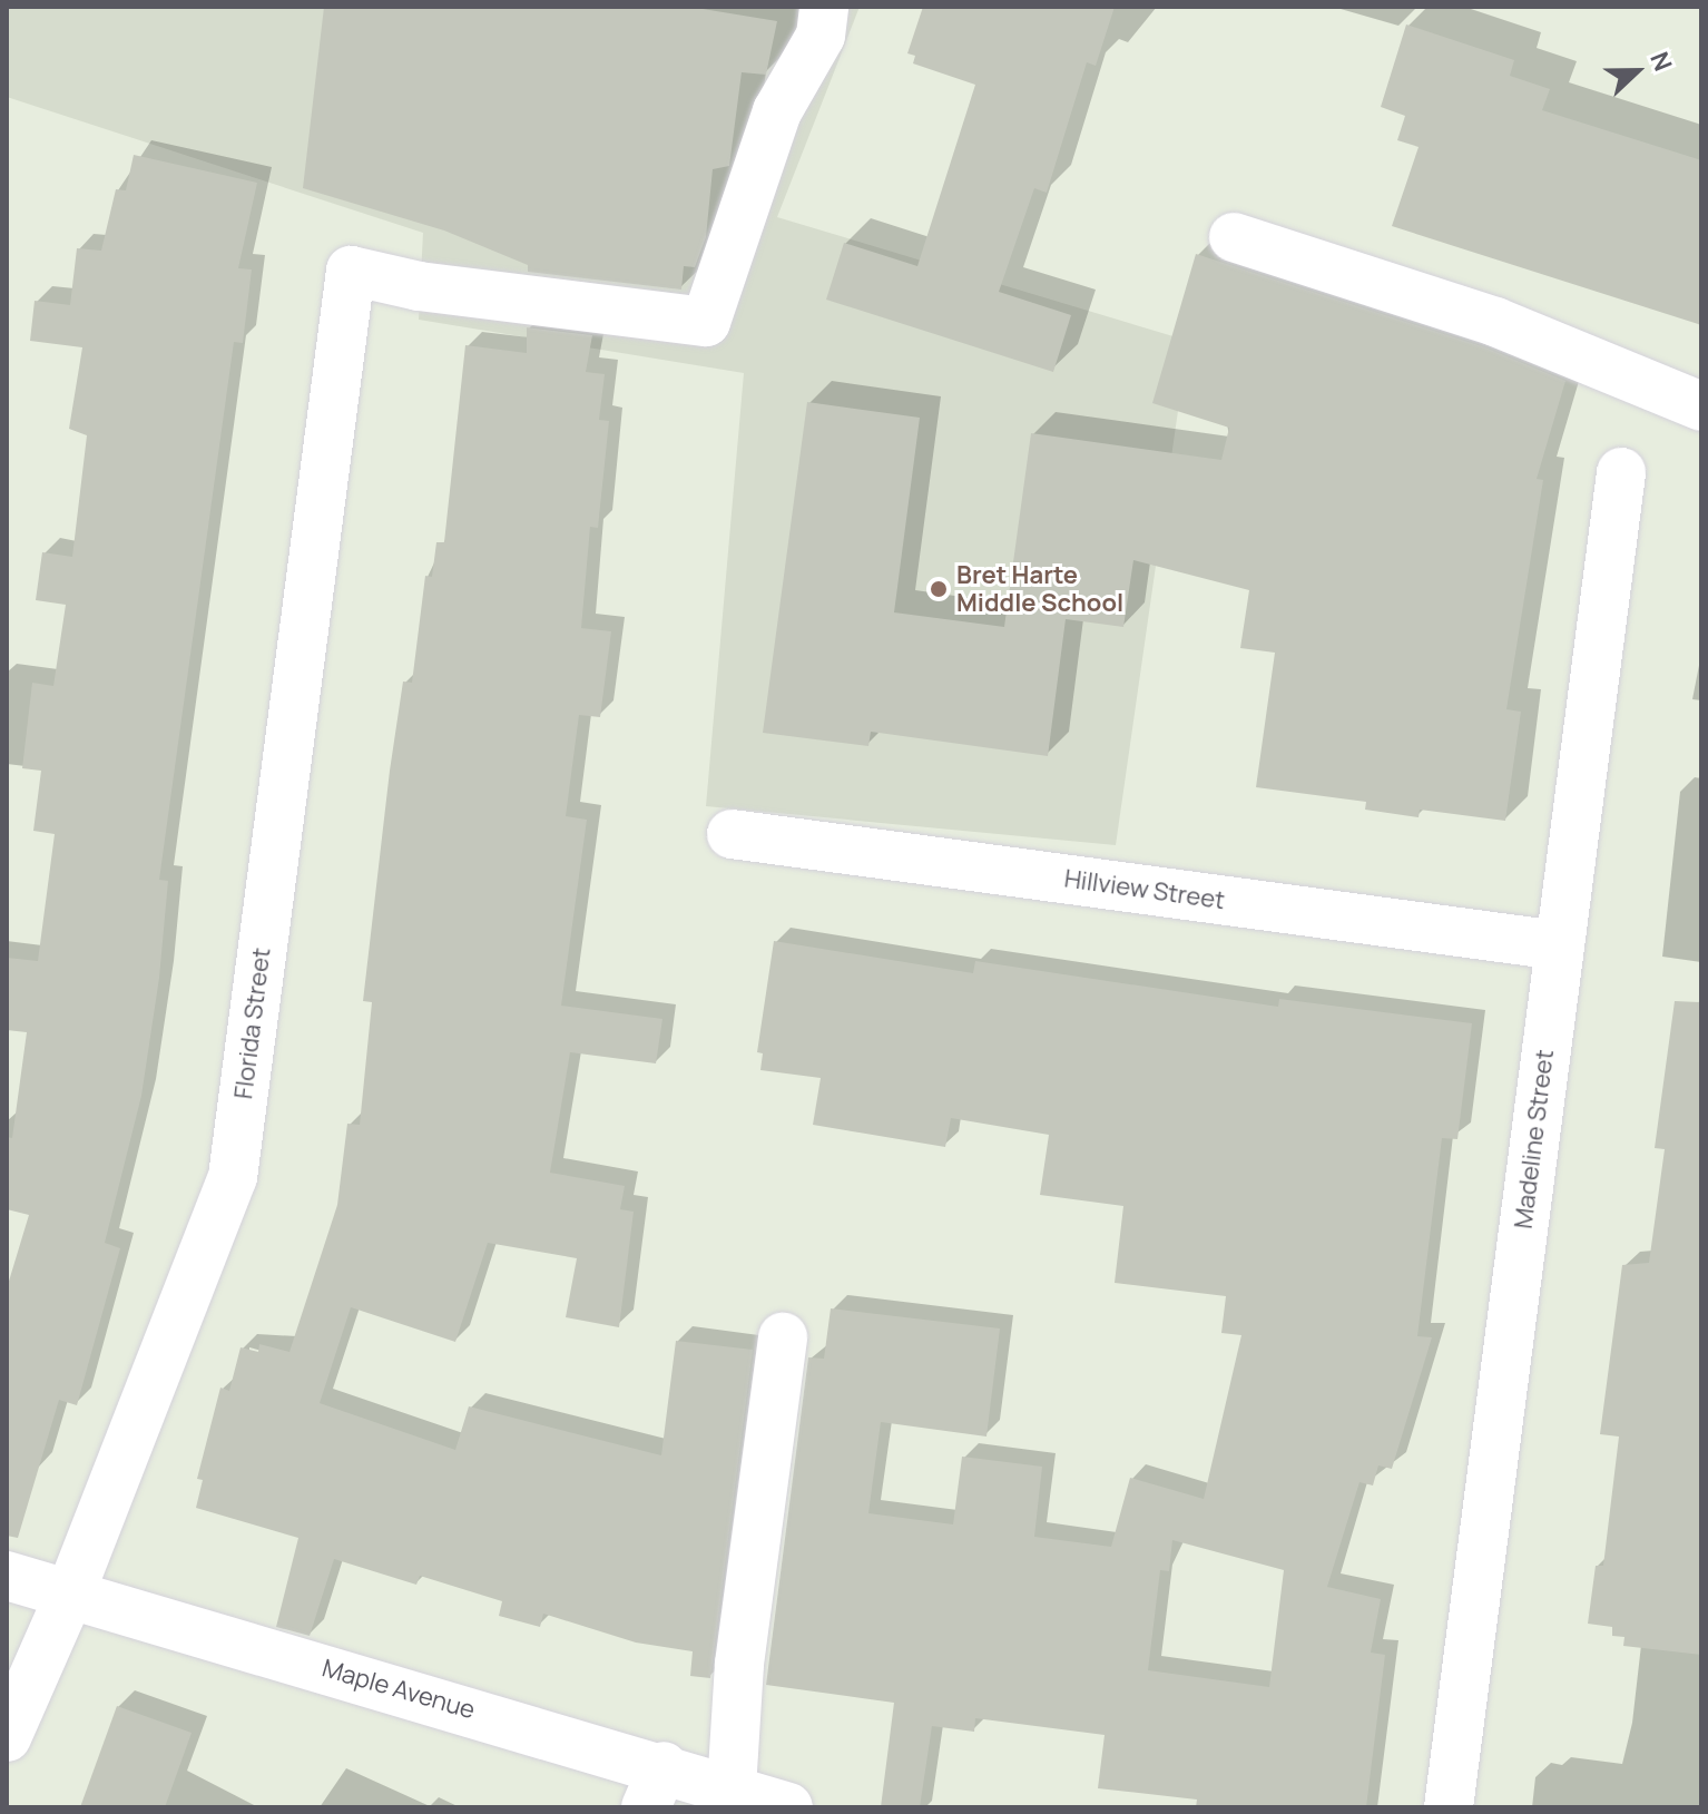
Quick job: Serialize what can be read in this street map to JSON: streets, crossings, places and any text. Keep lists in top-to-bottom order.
{
  "streets": {
    "street": [
      "Hillview Street",
      "Florida Street",
      "Madeline Street",
      "Maple Avenue"
    ]
  },
  "crossings": [
    ["Hillview Street", "Madeline Street"],
    ["Florida Street", "Maple Avenue"]
  ],
  "places": ["Bret Harte Middle School"],
  "north": "right"
}
